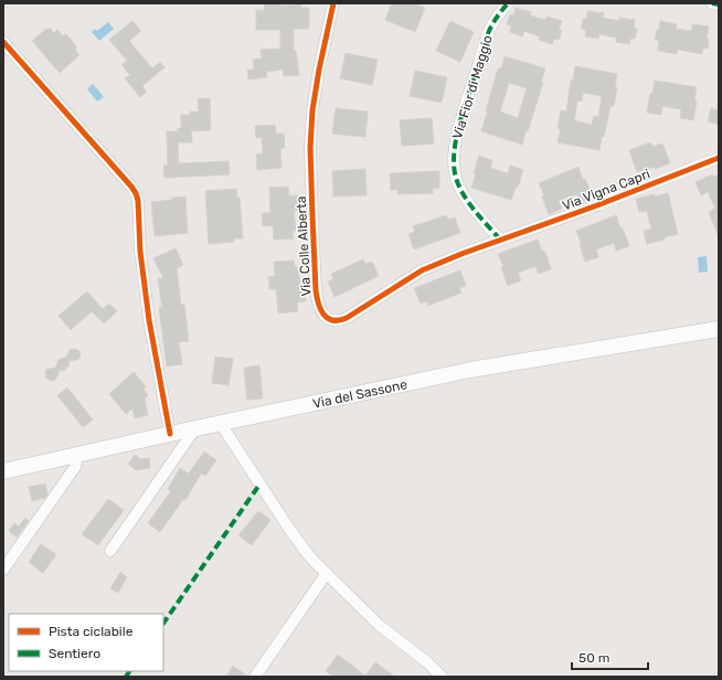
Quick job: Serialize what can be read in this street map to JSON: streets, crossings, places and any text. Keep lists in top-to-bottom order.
{
  "streets": {
    "main road": ["Via del Sassone"],
    "street": ["Via Fior di Maggio", "Via Vigna Capri", "Via Colle Alberta"]
  },
  "crossings": [
    ["Via Fior di Maggio", "Via Vigna Capri"],
    ["Via Fior di Maggio", "Via Colle Alberta"],
    ["Via Vigna Capri", "Via Colle Alberta"]
  ],
  "legend": ["Pista ciclabile", "Sentiero"],
  "scale_bar": "50 m"
}
